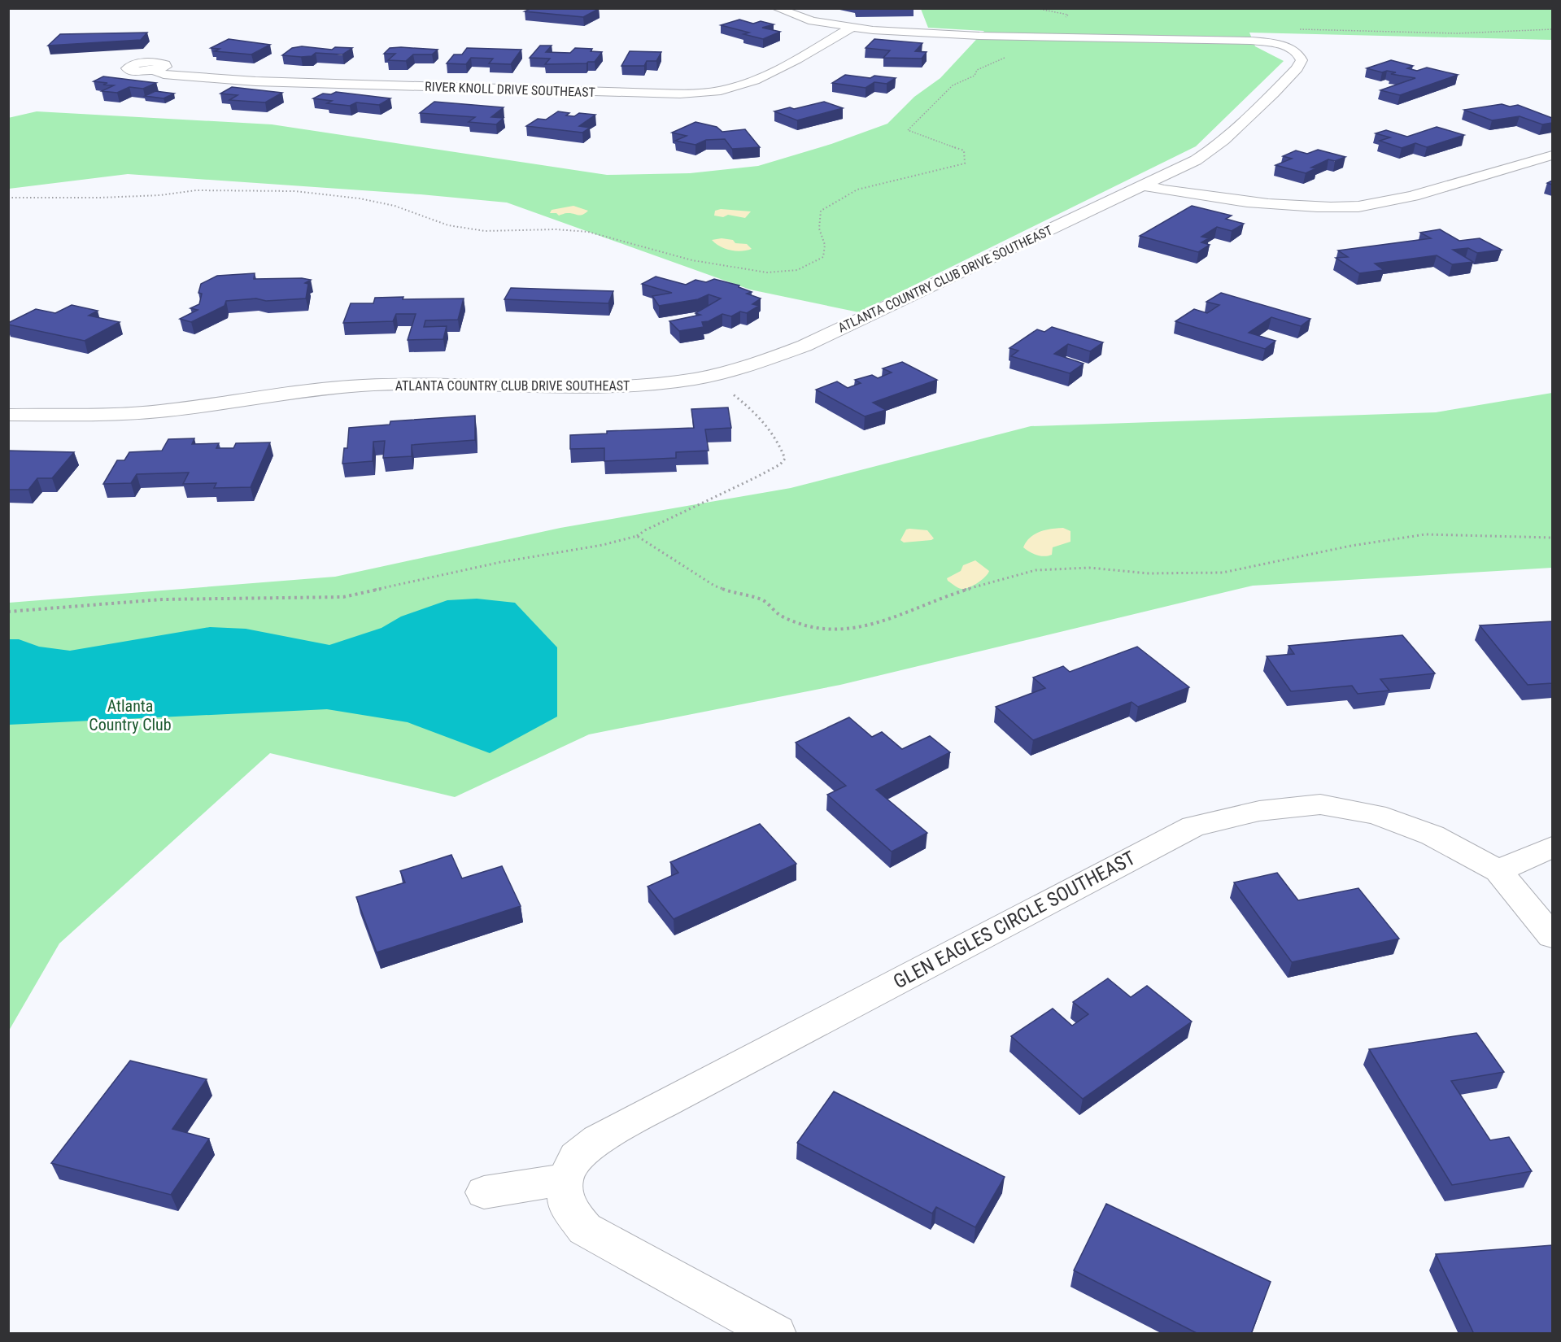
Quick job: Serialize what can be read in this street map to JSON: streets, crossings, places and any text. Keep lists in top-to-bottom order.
{
  "streets": {
    "street": ["RIVER KNOLL DRIVE SOUTHEAST", "ATLANTA COUNTRY CLUB DRIVE SOUTHEAST", "GLEN EAGLES CIRCLE SOUTHEAST"]
  },
  "crossings": [
    ["RIVER KNOLL DRIVE SOUTHEAST", "ATLANTA COUNTRY CLUB DRIVE SOUTHEAST"]
  ],
  "parks": ["Atlanta Country Club"]
}
